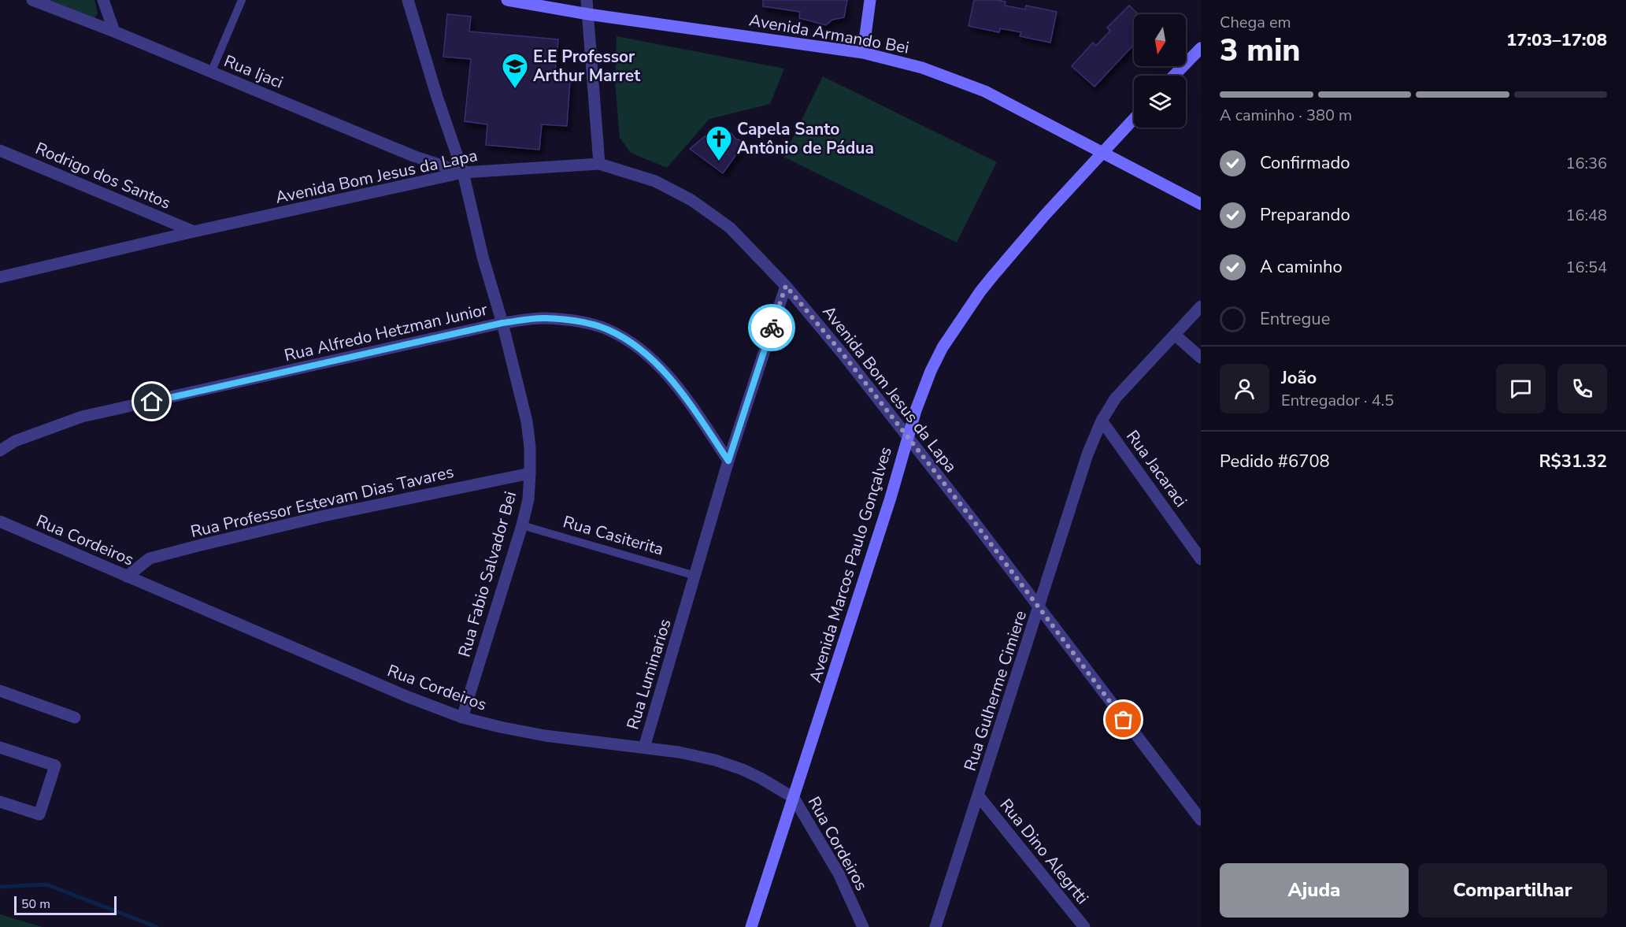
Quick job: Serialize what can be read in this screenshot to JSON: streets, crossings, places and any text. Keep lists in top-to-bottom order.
{
  "streets": {
    "street": [
      "Avenida Armando Bei",
      "Rua Ijaci",
      "Rodrigo dos Santos",
      "Avenida Bom Jesus da Lapa",
      "Rua Alfredo Hetzman Junior",
      "Rua Jacaraci",
      "Rua Professor Estevam Dias Tavares",
      "Rua Cordeiros",
      "Avenida Marcos Paulo Gonçalves",
      "Rua Fabio Salvador Bei",
      "Rua Luminarios",
      "Rua Gulherme Cimiere",
      "Rua Dino Alegrtti"
    ],
    "lane": ["Rua Casiterita"]
  },
  "crossings": [
    ["Avenida Armando Bei", "Avenida Marcos Paulo Gonçalves"],
    ["Rua Ijaci", "Avenida Bom Jesus da Lapa"],
    ["Rua Ijaci", "Rua Fabio Salvador Bei"],
    ["Rodrigo dos Santos", "Avenida Bom Jesus da Lapa"],
    ["Avenida Bom Jesus da Lapa", "Avenida Marcos Paulo Gonçalves"],
    ["Avenida Bom Jesus da Lapa", "Rua Fabio Salvador Bei"],
    ["Avenida Bom Jesus da Lapa", "Rua Luminarios"],
    ["Avenida Bom Jesus da Lapa", "Rua Gulherme Cimiere"],
    ["Rua Alfredo Hetzman Junior", "Rua Fabio Salvador Bei"],
    ["Rua Alfredo Hetzman Junior", "Rua Luminarios"],
    ["Rua Jacaraci", "Rua Gulherme Cimiere"],
    ["Rua Professor Estevam Dias Tavares", "Rua Cordeiros"],
    ["Rua Professor Estevam Dias Tavares", "Rua Fabio Salvador Bei"],
    ["Rua Casiterita", "Rua Fabio Salvador Bei"],
    ["Rua Casiterita", "Rua Luminarios"],
    ["Rua Cordeiros", "Avenida Marcos Paulo Gonçalves"],
    ["Rua Cordeiros", "Rua Fabio Salvador Bei"],
    ["Rua Cordeiros", "Rua Luminarios"],
    ["Rua Gulherme Cimiere", "Rua Dino Alegrtti"]
  ],
  "places": {
    "school or university": ["E.E Professor Arthur Marret"],
    "church": ["Capela Santo Antônio de Pádua"]
  },
  "scale_bar": "50 m",
  "north": "bottom",
  "page": {
    "heading": ["3 min", "Chega em", "17:03–17:08"],
    "panel": [
      "João",
      "Entregador · 4.5",
      "Pedido #6708",
      "R$31.32"
    ],
    "bar": "A caminho · 380 m",
    "list": [
      ["Confirmado", "16:36"],
      ["Preparando", "16:48"],
      ["A caminho", "16:54"],
      "Entregue"
    ],
    "buttons": ["Ajuda", "Compartilhar"],
    "scale": "50 m"
  }
}
